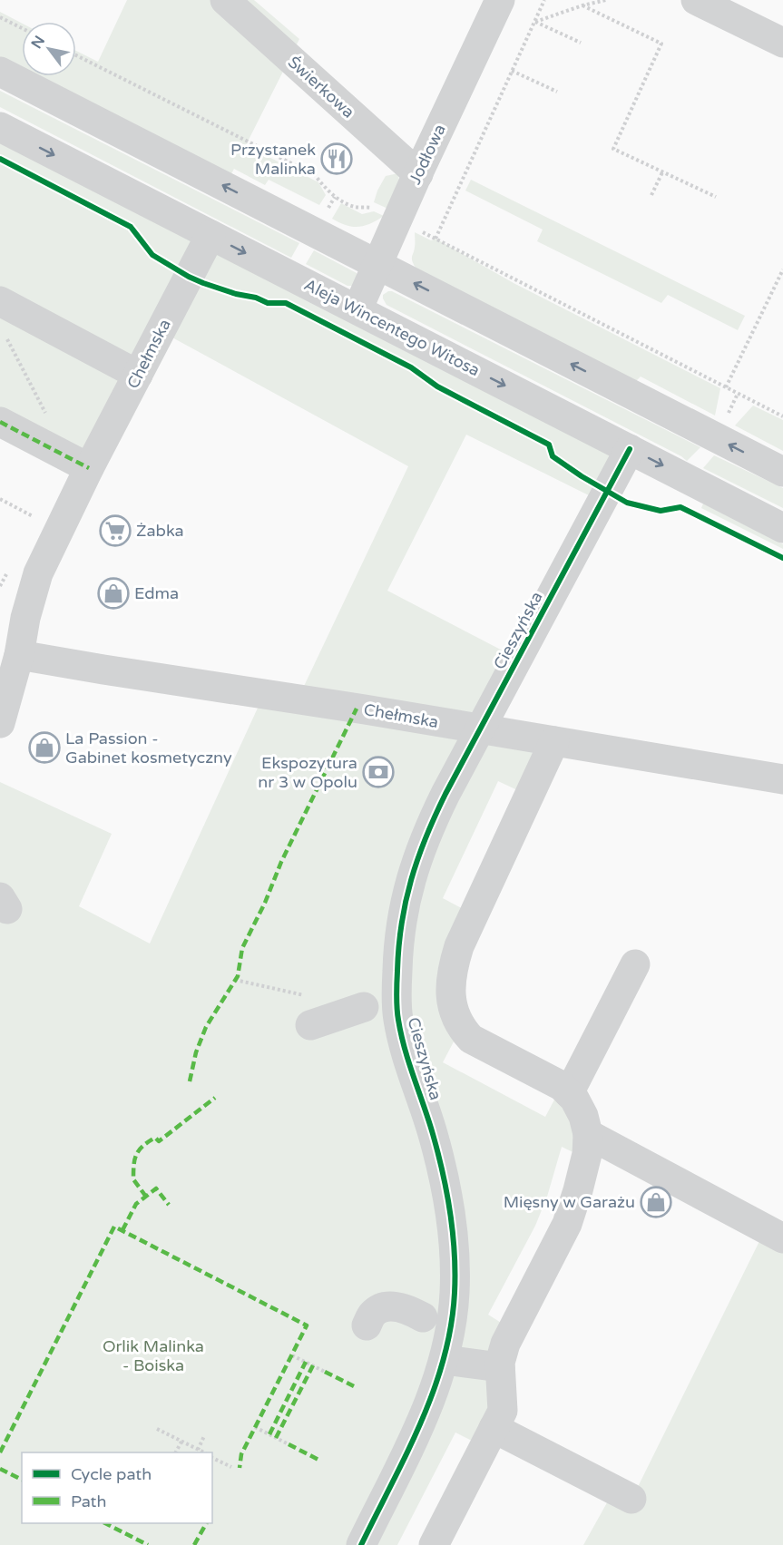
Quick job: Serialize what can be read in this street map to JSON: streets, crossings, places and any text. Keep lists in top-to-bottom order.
{
  "streets": {
    "street": [
      "Świerkowa",
      "Jodłowa",
      "Aleja Wincentego Witosa",
      "Chełmska",
      "Cieszyńska"
    ]
  },
  "crossings": [
    ["Świerkowa", "Jodłowa"],
    ["Jodłowa", "Aleja Wincentego Witosa"],
    ["Aleja Wincentego Witosa", "Chełmska"],
    ["Aleja Wincentego Witosa", "Cieszyńska"],
    ["Chełmska", "Cieszyńska"]
  ],
  "parks": ["Orlik Malinka - Boiska"],
  "places": {
    "restaurant": ["Przystanek Malinka"],
    "supermarket": ["Żabka"],
    "shop": ["Edma", "La Passion - Gabinet kosmetyczny", "Mięsny w Garażu"],
    "bank": ["Ekspozytura nr 3 w Opolu"]
  },
  "legend": ["Cycle path", "Path"],
  "north": "top left"
}
